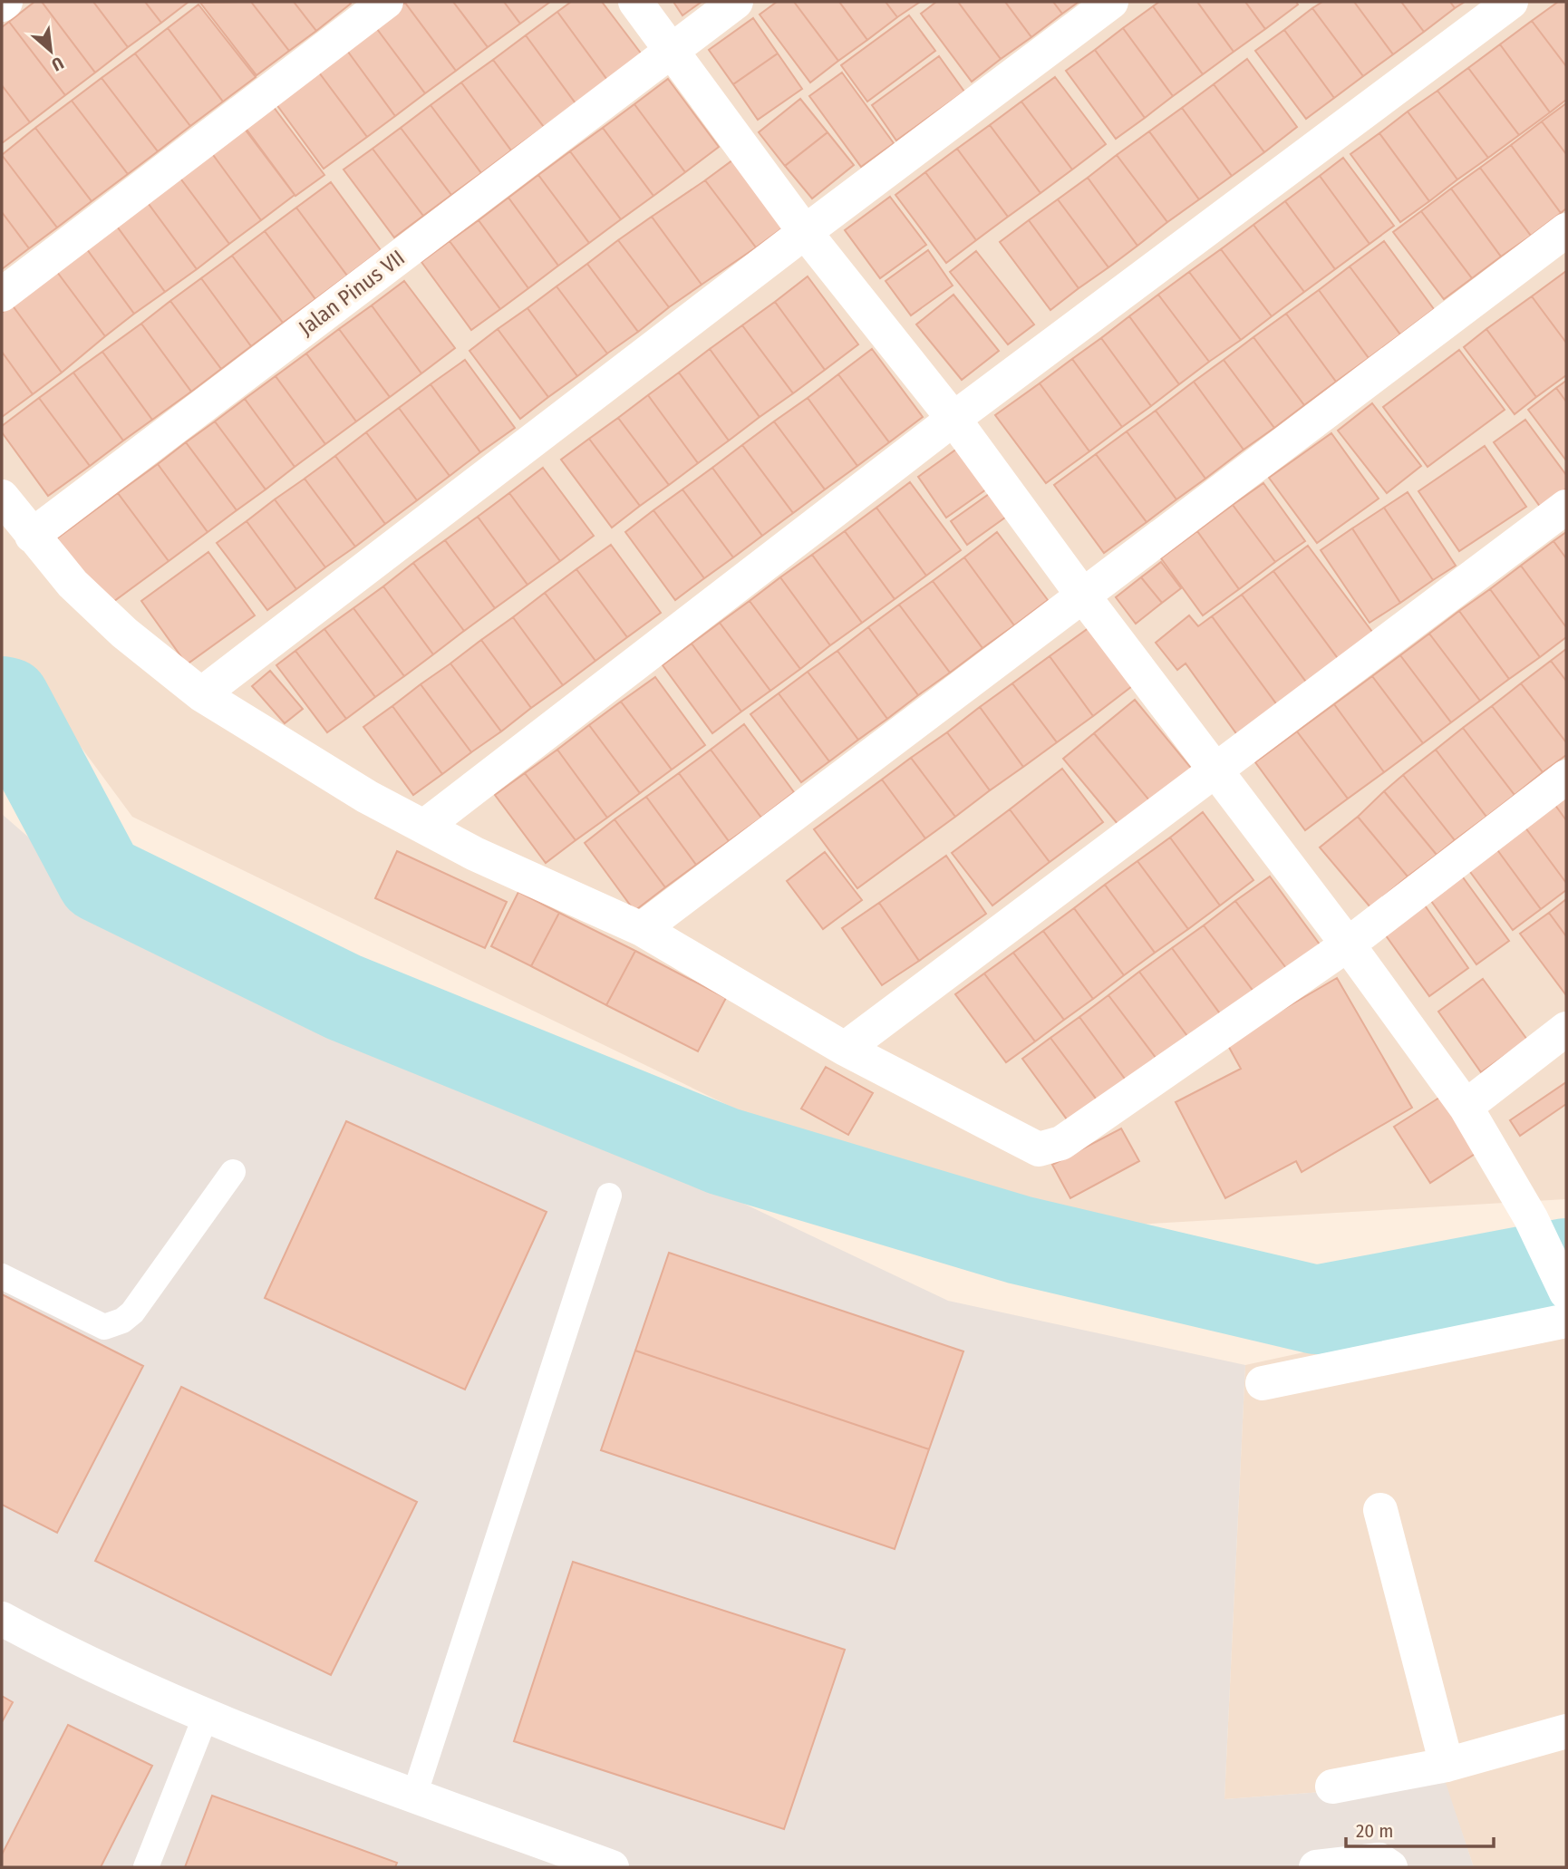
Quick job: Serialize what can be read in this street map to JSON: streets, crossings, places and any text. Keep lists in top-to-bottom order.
{
  "streets": {
    "street": ["Jalan Pinus VII"]
  },
  "scale_bar": "20 m",
  "north": "bottom right"
}
